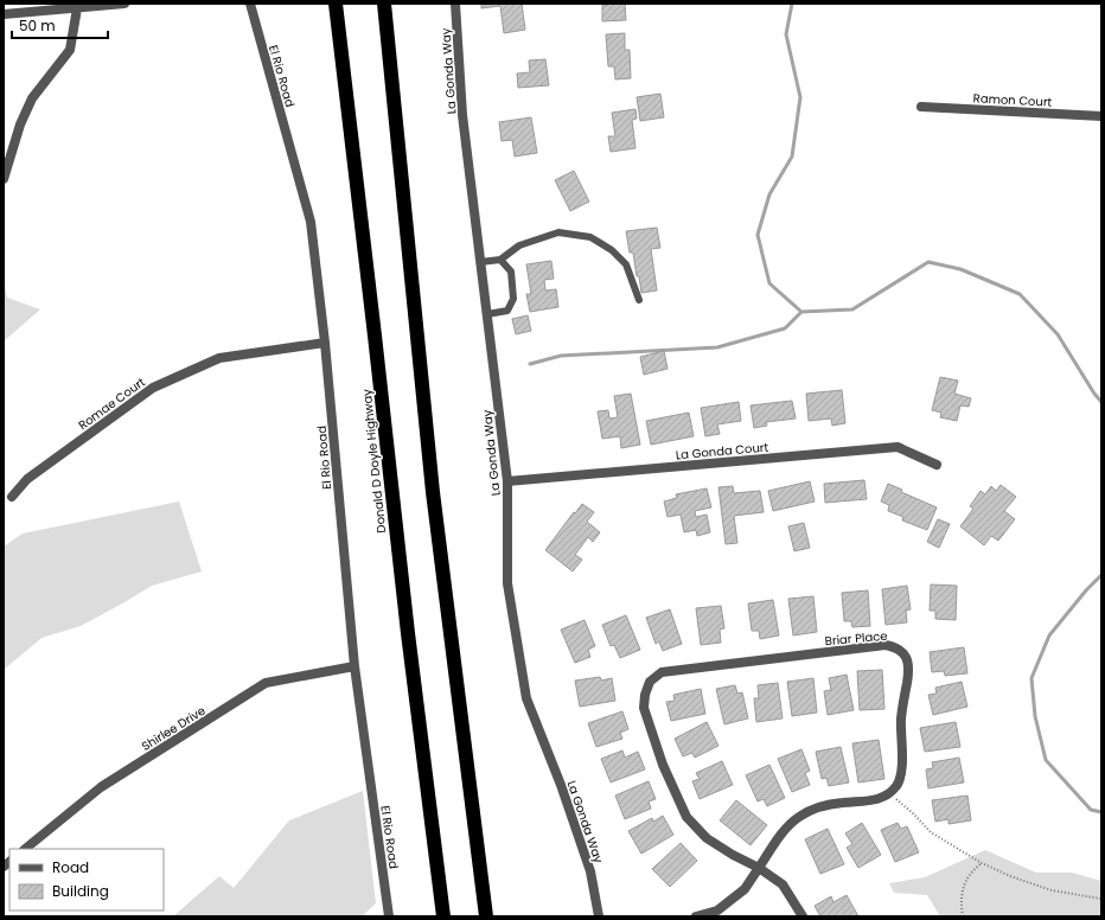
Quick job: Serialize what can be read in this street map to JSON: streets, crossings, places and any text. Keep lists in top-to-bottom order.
{
  "streets": {
    "highway": ["Donald D Doyle Highway"],
    "street": [
      "La Gonda Way",
      "El Rio Road",
      "Ramon Court",
      "Romae Court",
      "La Gonda Court",
      "Briar Place",
      "Shirlee Drive"
    ]
  },
  "crossings": [
    ["La Gonda Way", "La Gonda Court"],
    ["El Rio Road", "Romae Court"],
    ["El Rio Road", "Shirlee Drive"]
  ],
  "legend": ["Road", "Building"],
  "scale_bar": "50 m"
}
